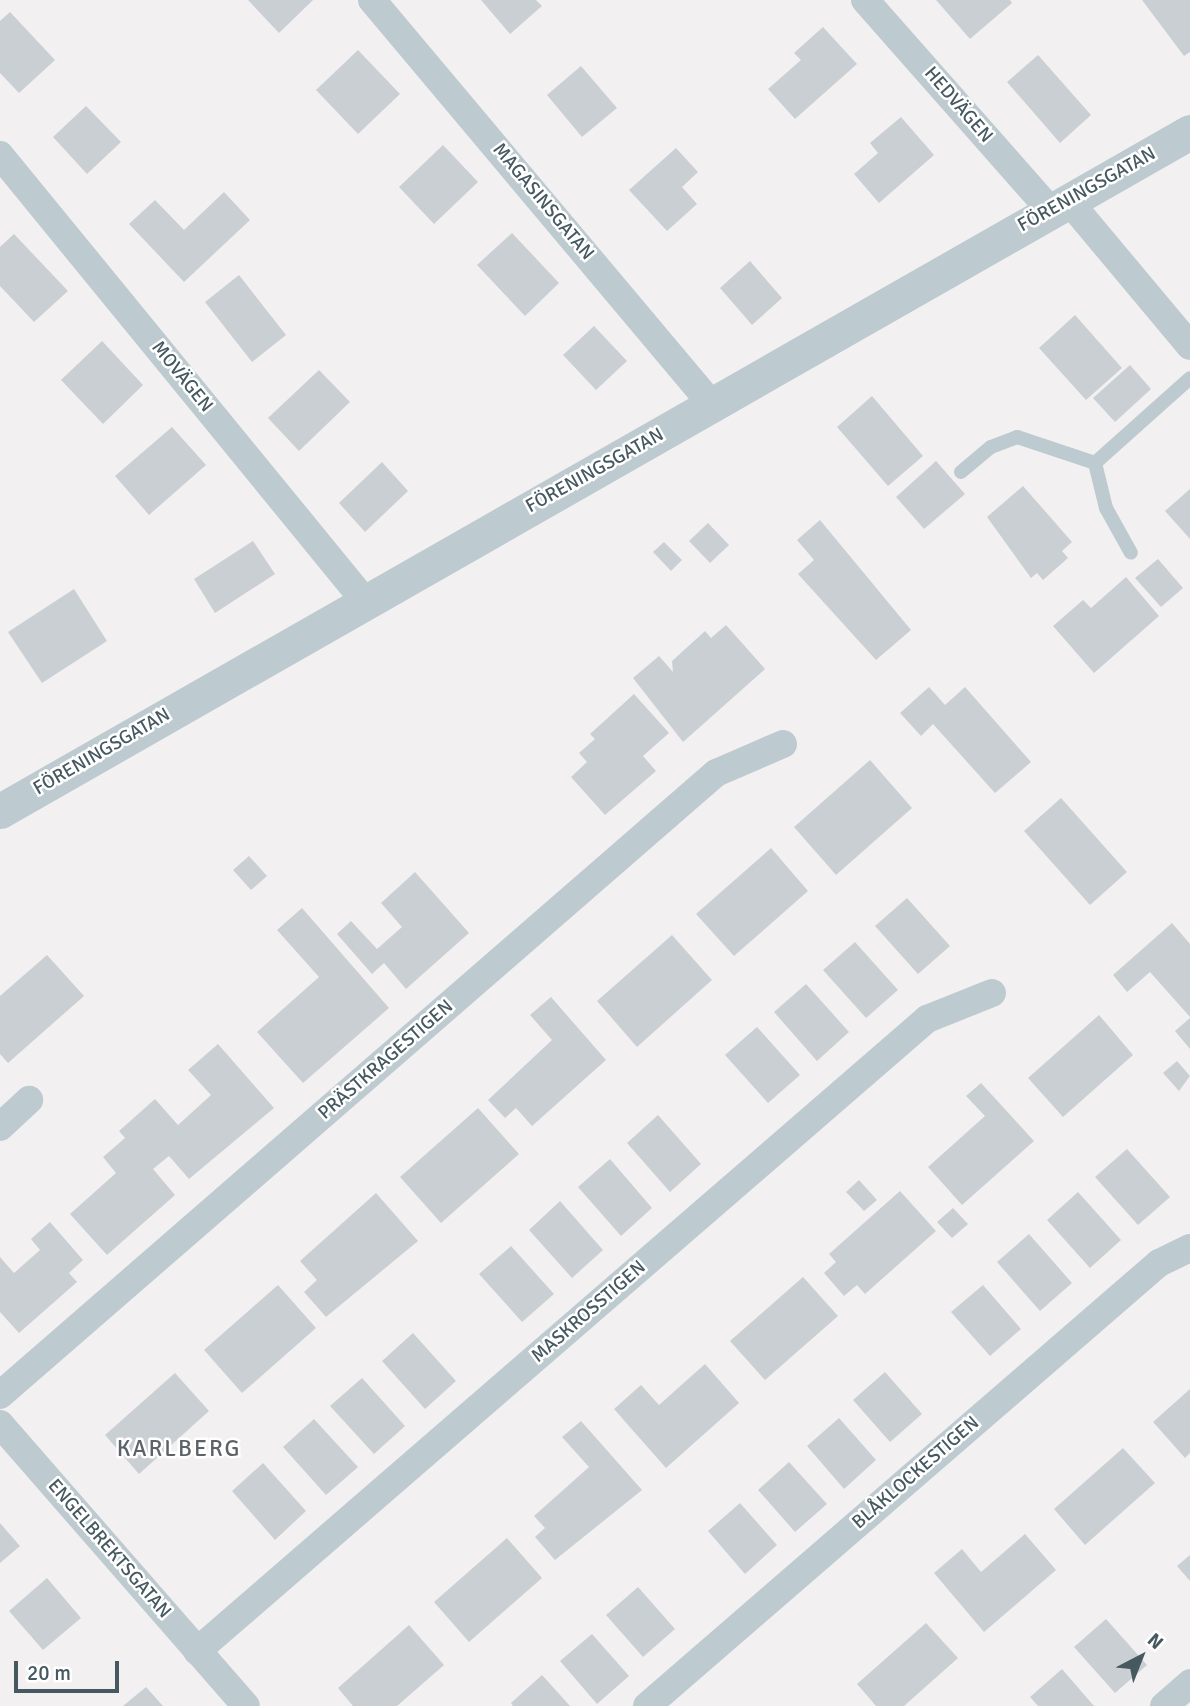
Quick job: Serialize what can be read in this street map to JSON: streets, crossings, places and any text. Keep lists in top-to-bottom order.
{
  "streets": {
    "street": [
      "HEDVÄGEN",
      "FÖRENINGSGATAN",
      "MAGASINSGATAN",
      "MOVÄGEN",
      "PRÄSTKRAGESTIGEN",
      "MASKROSSTIGEN",
      "BLÅKLOCKESTIGEN",
      "ENGELBREKTSGATAN"
    ]
  },
  "crossings": [
    ["HEDVÄGEN", "FÖRENINGSGATAN"],
    ["FÖRENINGSGATAN", "MAGASINSGATAN"],
    ["FÖRENINGSGATAN", "MOVÄGEN"],
    ["MASKROSSTIGEN", "ENGELBREKTSGATAN"]
  ],
  "districts": ["KARLBERG"],
  "scale_bar": "20 m",
  "north": "top right"
}
